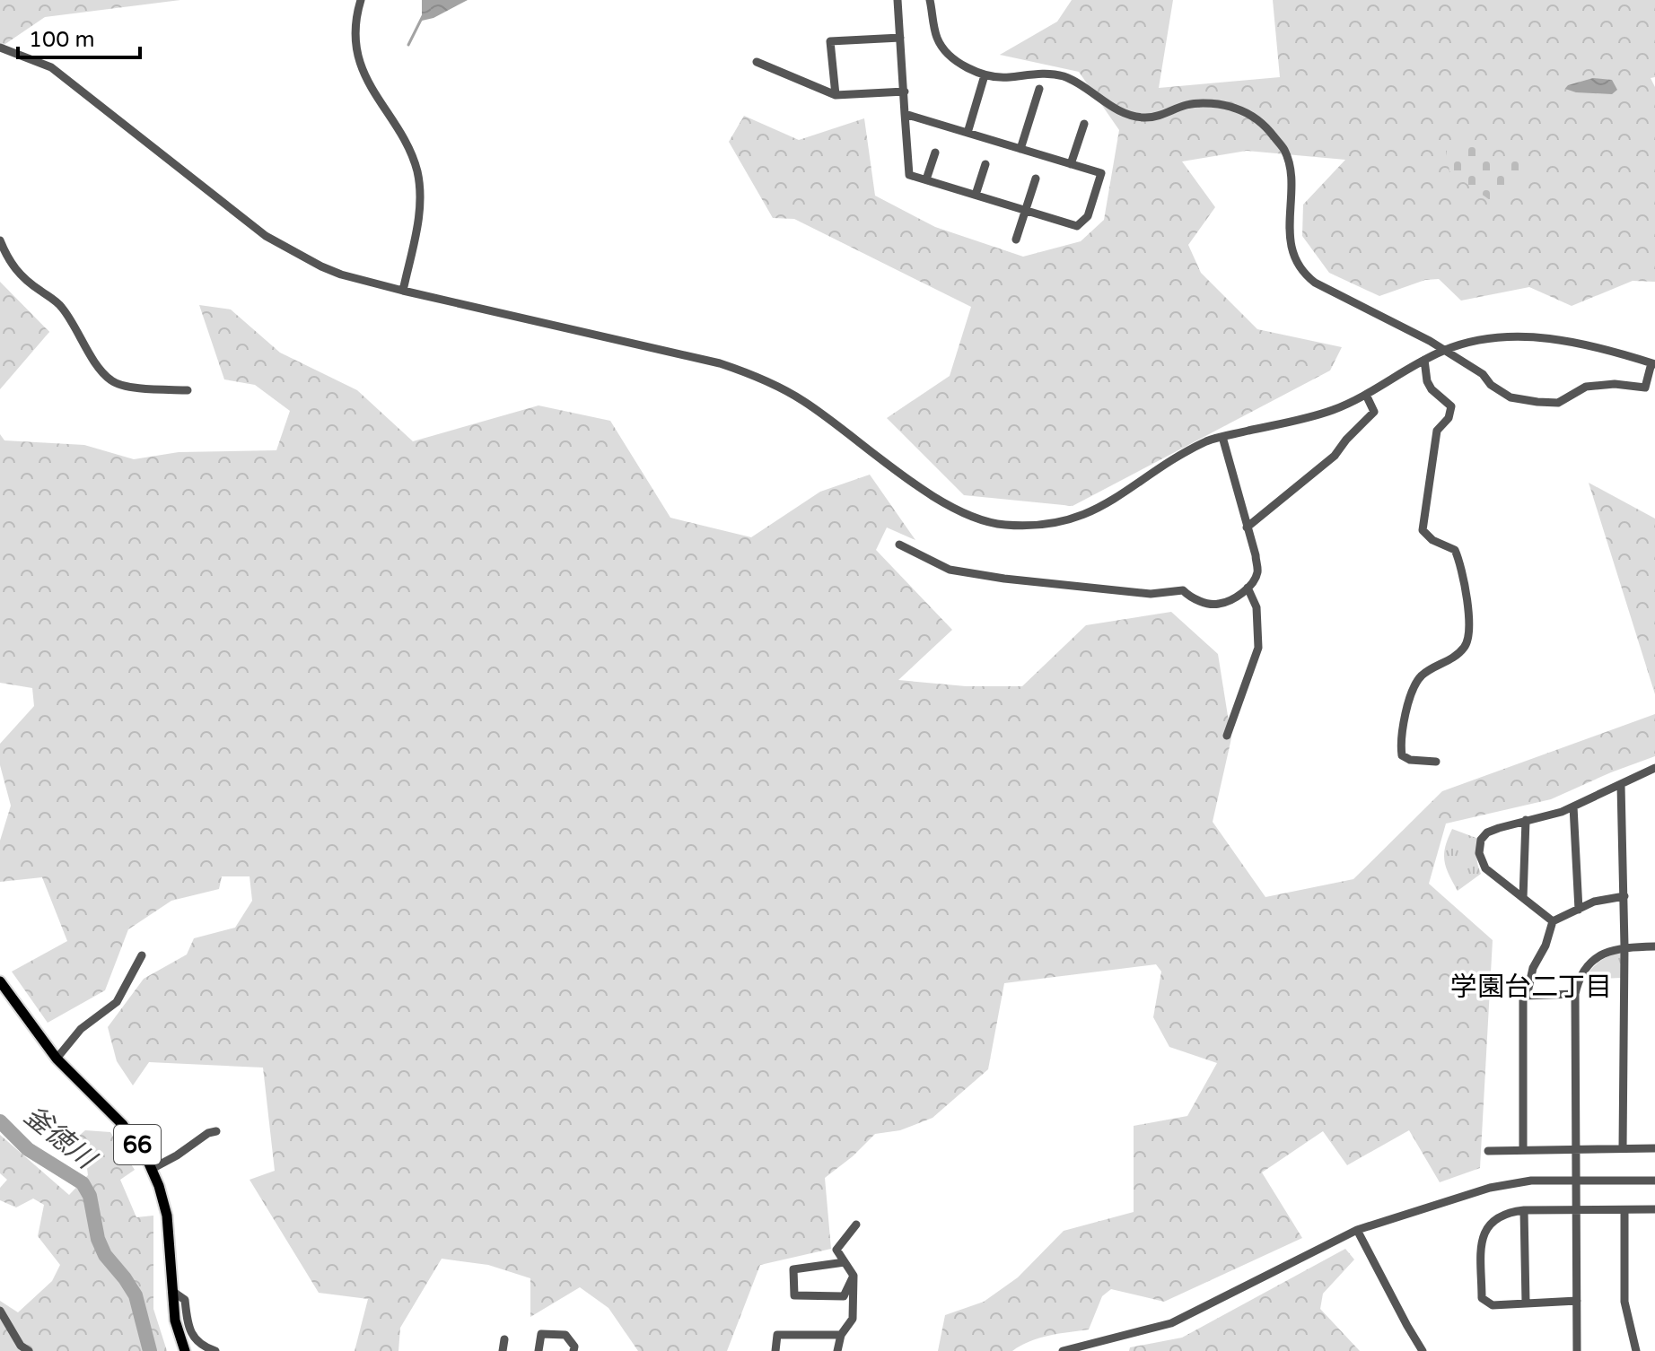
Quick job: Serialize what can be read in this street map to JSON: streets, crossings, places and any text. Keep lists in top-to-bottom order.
{
  "streets": {
    "main road": ["66"]
  },
  "districts": ["学園台二丁目"],
  "water": ["釜徳川"],
  "scale_bar": "100 m"
}
